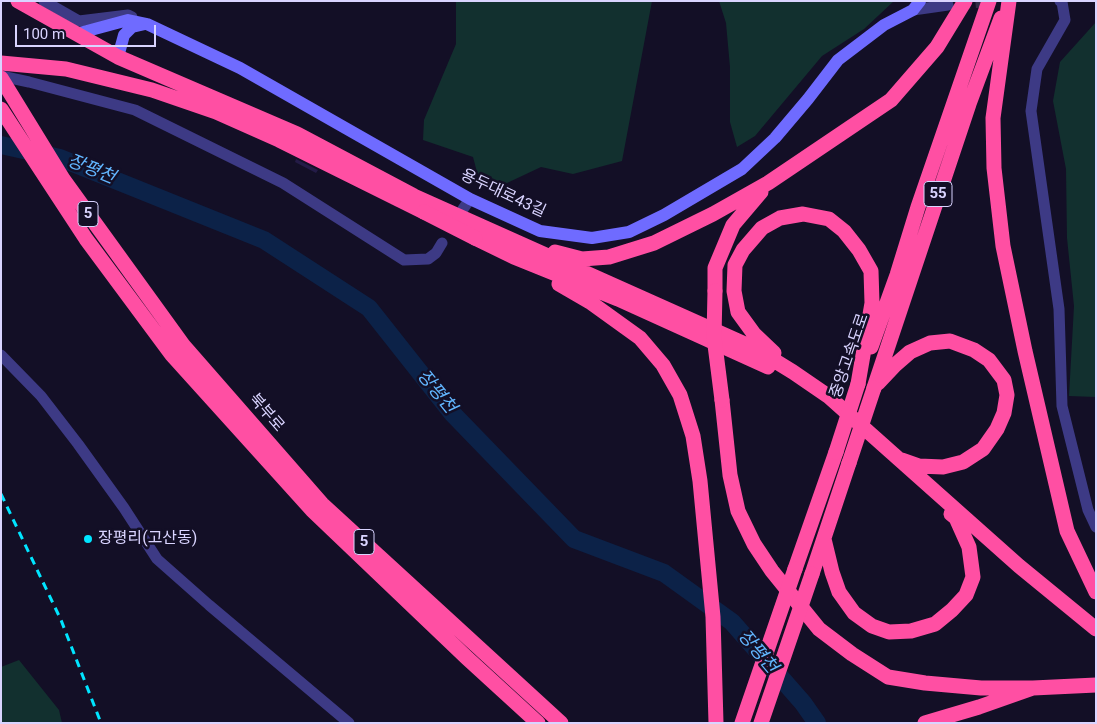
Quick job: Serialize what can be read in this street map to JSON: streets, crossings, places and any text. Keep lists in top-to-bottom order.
{
  "streets": {
    "highway": [
      "55",
      "5",
      "중앙고속도로",
      "북부로"
    ],
    "street": ["용두대로43길"]
  },
  "water": ["장평천"],
  "places": ["장평리(고산동)"],
  "scale_bar": "100 m"
}
